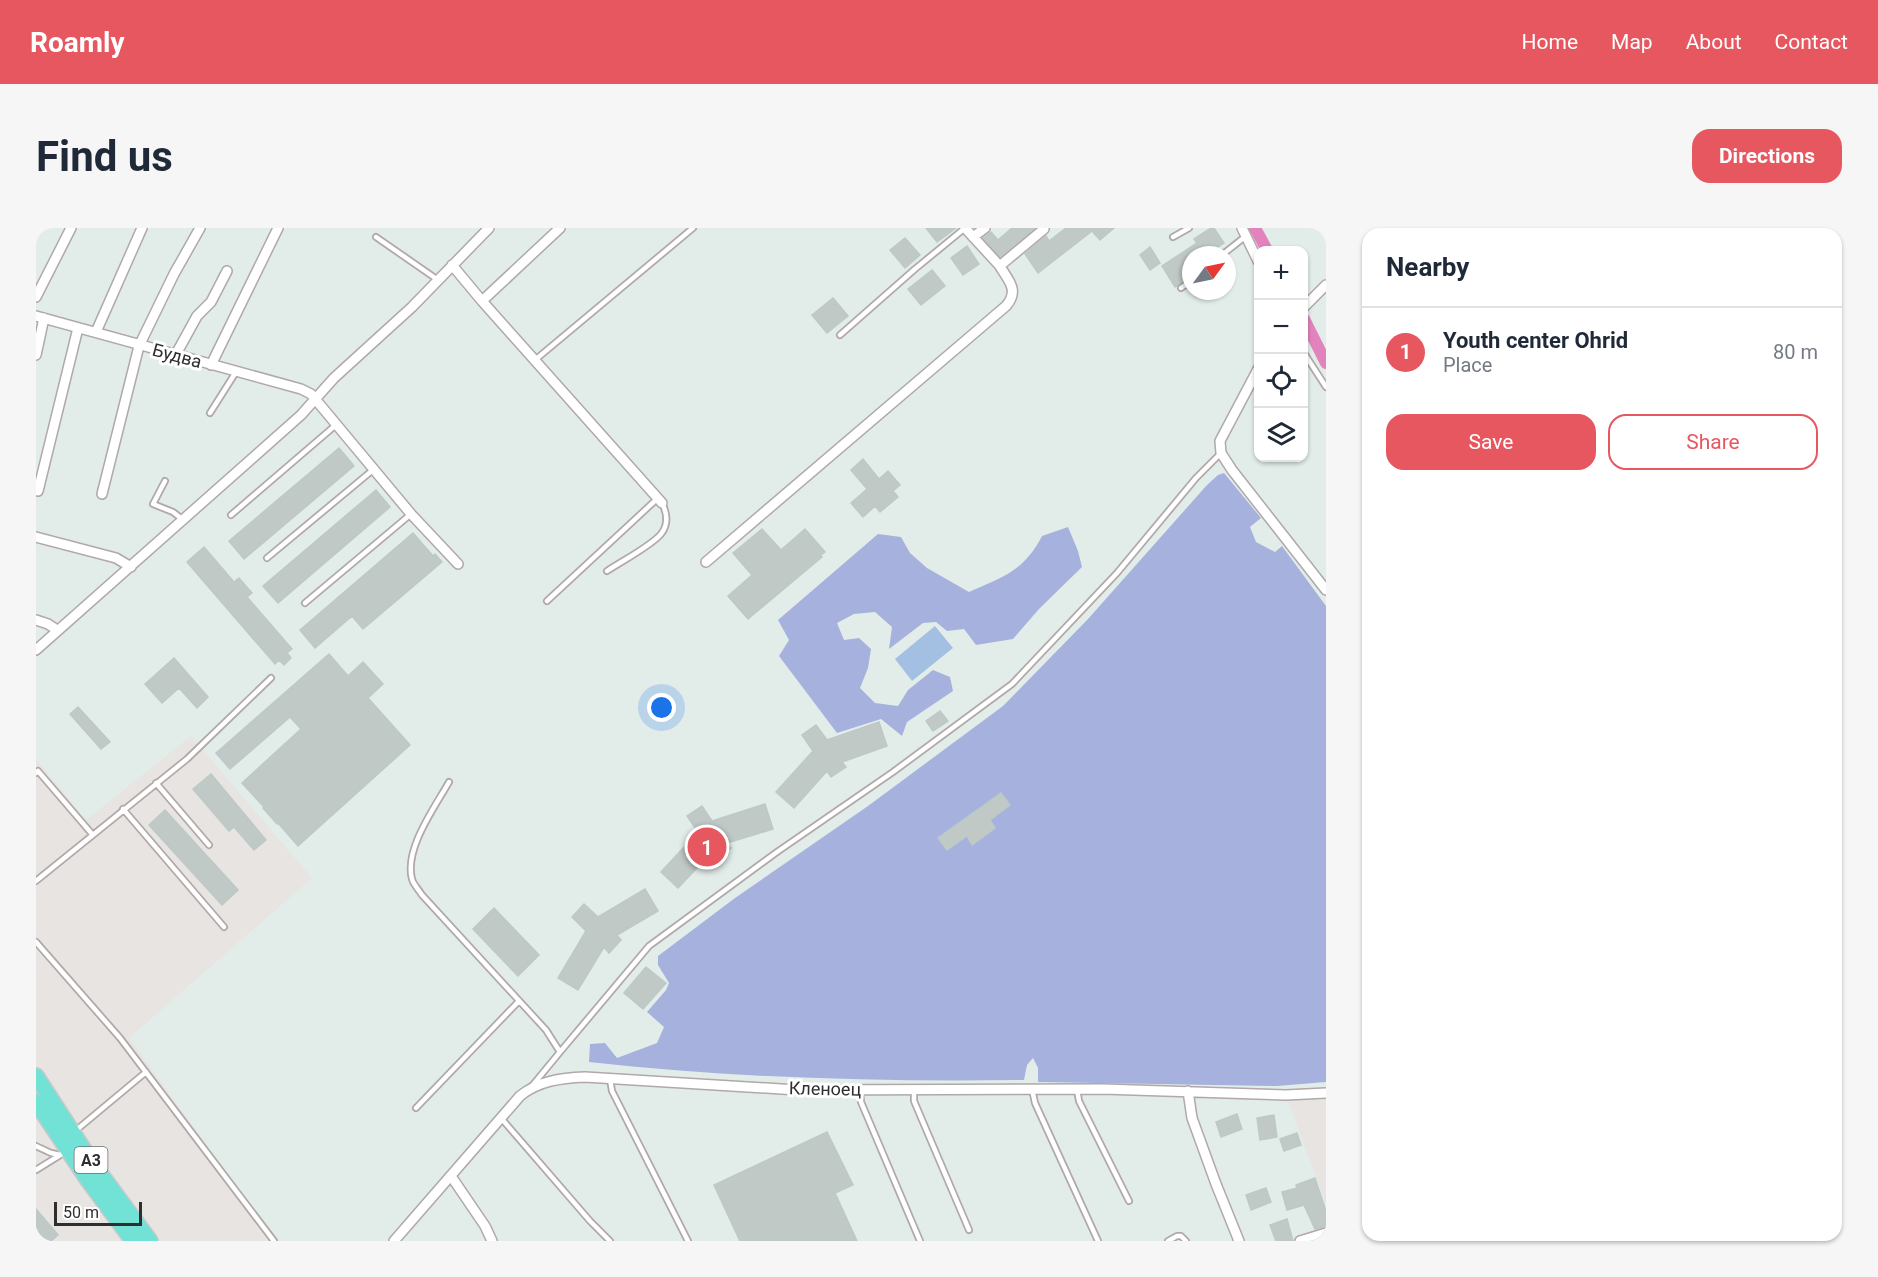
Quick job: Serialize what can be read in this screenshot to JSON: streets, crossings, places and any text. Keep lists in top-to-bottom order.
{
  "streets": {
    "main road": ["A3"],
    "street": ["Будва", "Кленоец"]
  },
  "scale_bar": "50 m",
  "north": "top right",
  "page": {
    "header": "Roamly",
    "nav": [
      "Home",
      "Map",
      "About",
      "Contact"
    ],
    "buttons": [
      "Directions",
      ["Save", "Share"]
    ],
    "title": "Find us",
    "heading": "Nearby",
    "map_buttons": ["+", "−"],
    "list": [
      {
        "mark": "1",
        "name": "Youth center Ohrid",
        "note": "Place",
        "value": "80 m"
      }
    ],
    "pins": "1",
    "scale": "50 m"
  }
}
